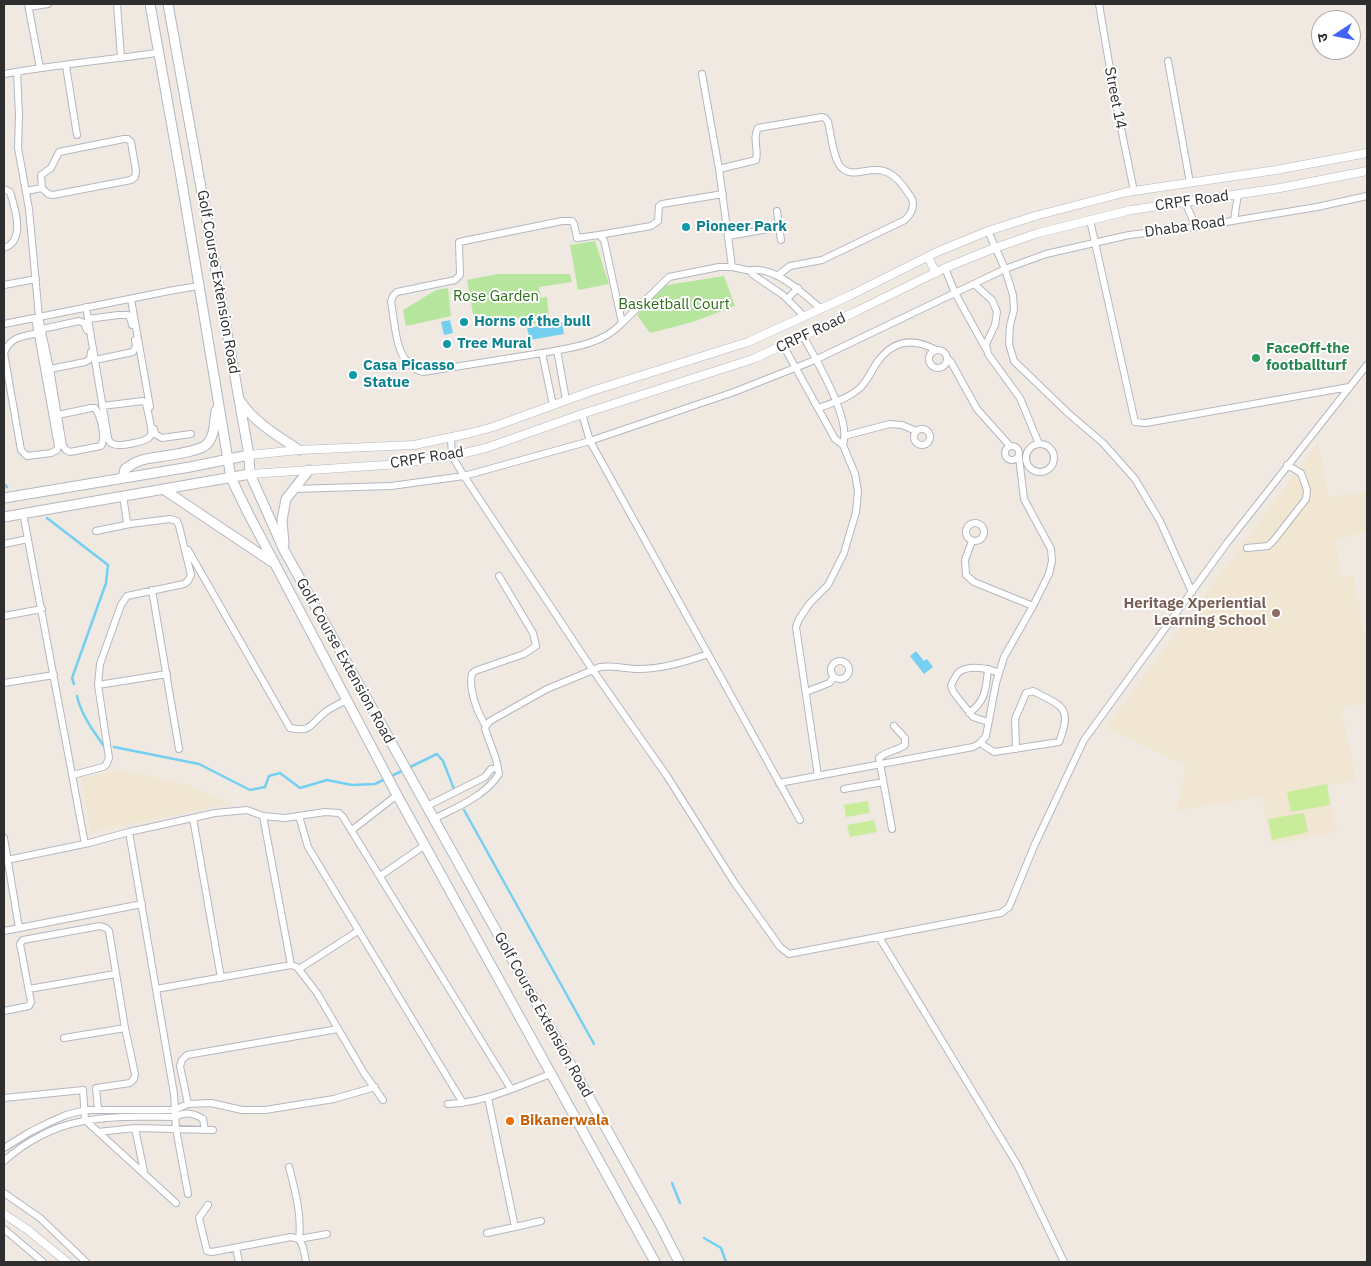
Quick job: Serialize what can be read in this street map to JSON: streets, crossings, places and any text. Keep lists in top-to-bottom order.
{
  "streets": {
    "main road": ["Golf Course Extension Road"],
    "street": ["Street 14", "CRPF Road", "Dhaba Road"]
  },
  "crossings": [
    ["CRPF Road", "Golf Course Extension Road"]
  ],
  "parks": ["Rose Garden", "Basketball Court"],
  "places": [
    "Pioneer Park",
    "Horns of the bull",
    "Tree Mural",
    "FaceOff-the footballturf",
    "Casa Picasso Statue",
    "Heritage Xperiential Learning School",
    "Bikanerwala"
  ],
  "north": "left"
}
